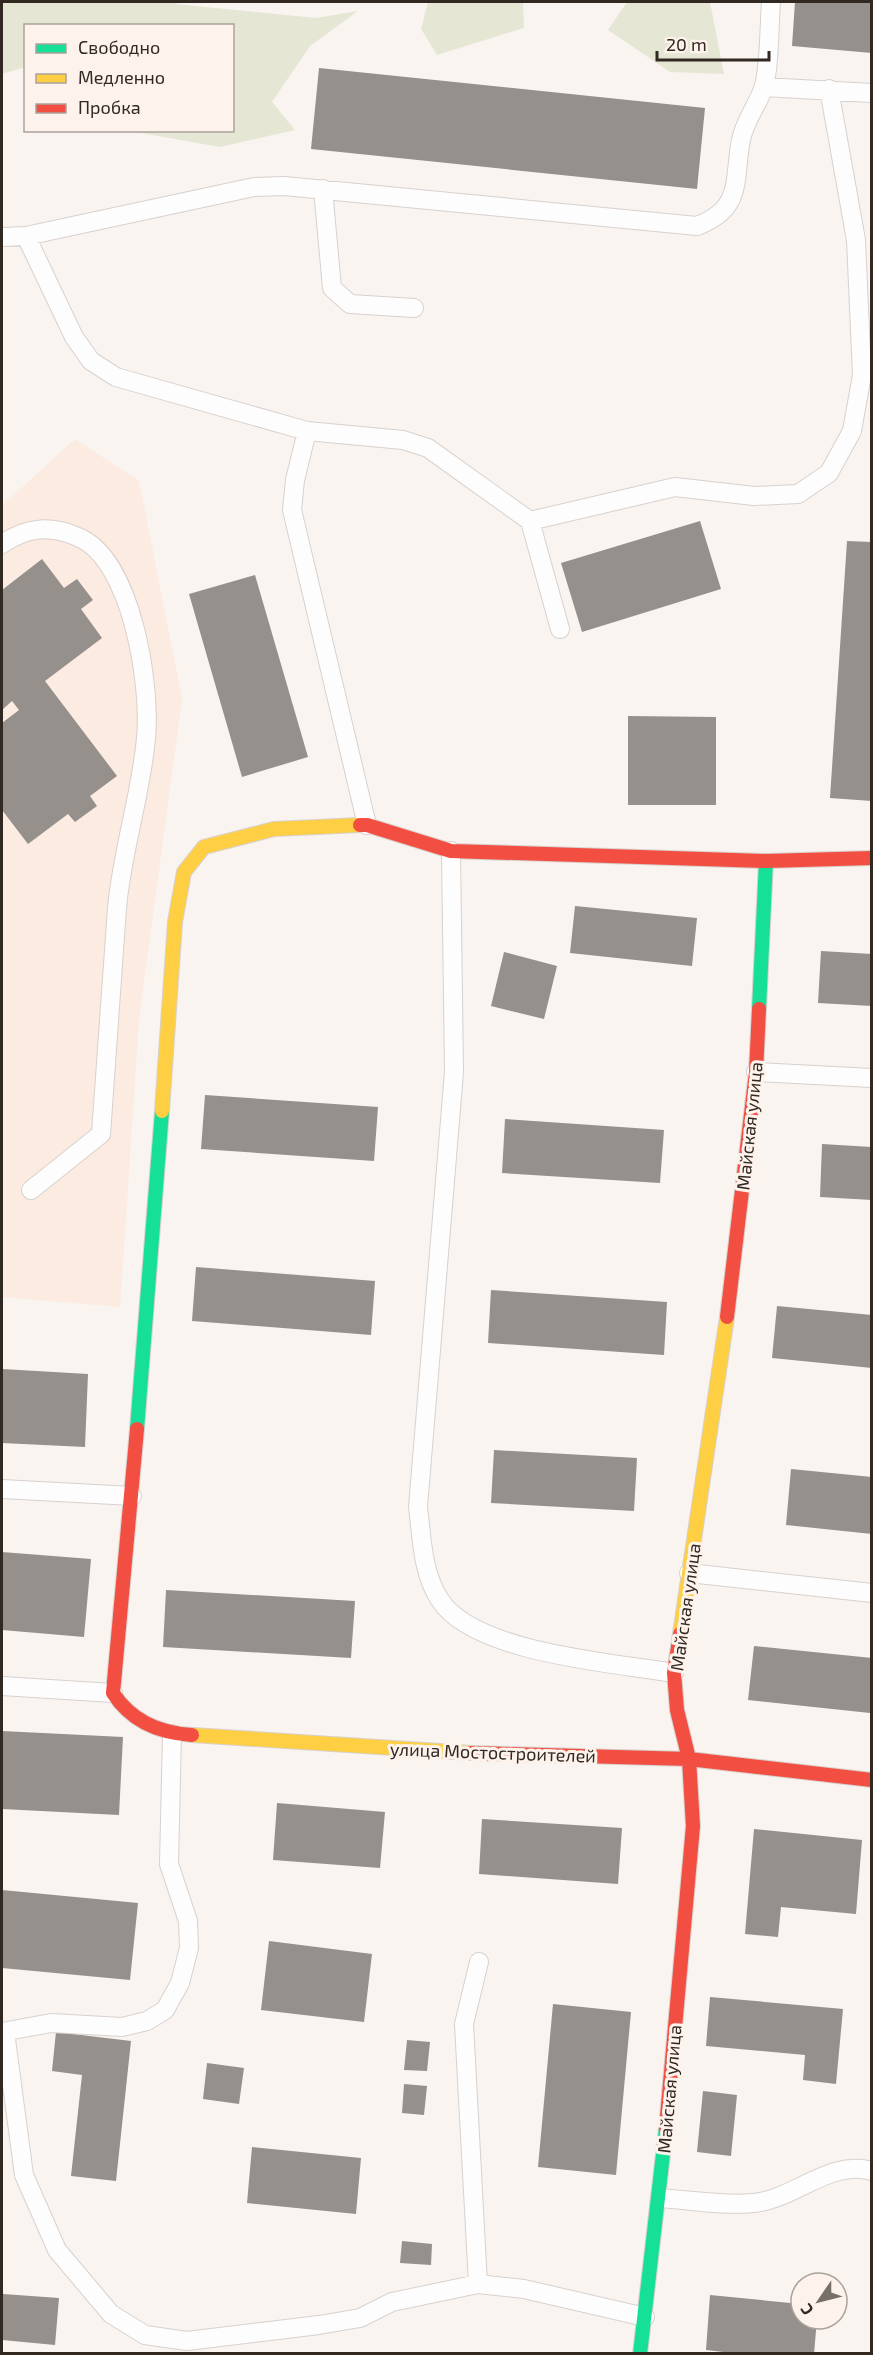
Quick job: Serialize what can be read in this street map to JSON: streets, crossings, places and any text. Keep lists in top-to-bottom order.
{
  "streets": {
    "street": ["Майская улица", "улица Мостостроителей"]
  },
  "crossings": [
    ["Майская улица", "улица Мостостроителей"]
  ],
  "legend": ["Свободно", "Медленно", "Пробка"],
  "scale_bar": "20 m",
  "north": "bottom left"
}
